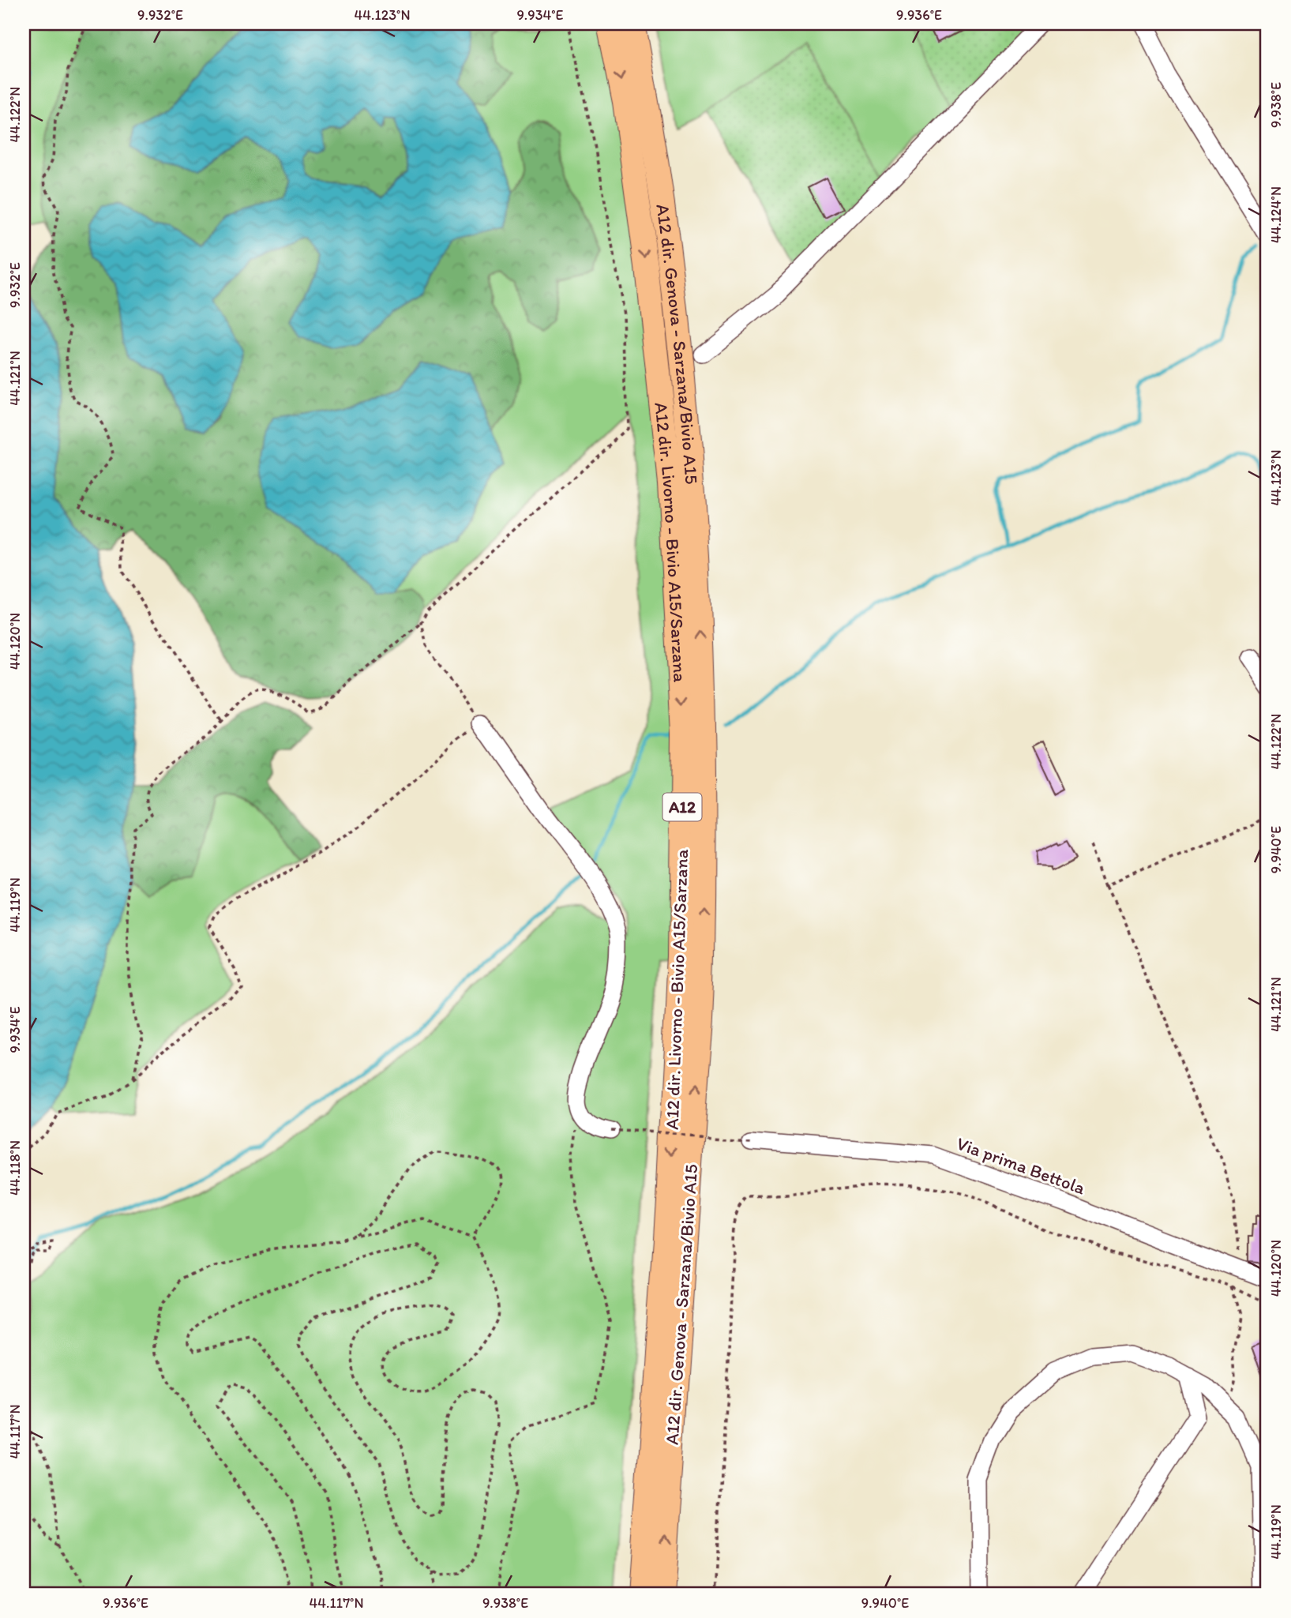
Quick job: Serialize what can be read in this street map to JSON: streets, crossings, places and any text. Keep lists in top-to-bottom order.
{
  "streets": {
    "highway": ["A12 dir. Genova - Sarzana/Bivio A15", "A12 dir. Livorno - Bivio A15/Sarzana", "A12"],
    "street": ["Via prima Bettola"]
  },
  "one_way": ["A12 dir. Genova - Sarzana/Bivio A15", "A12 dir. Livorno - Bivio A15/Sarzana"],
  "coordinates": [
    "9.932°E",
    "44.123°N",
    "9.934°E",
    "9.936°E",
    "9.938°E",
    "44.122°N",
    "44.124°N",
    "44.121°N",
    "44.120°N",
    "9.940°E",
    "44.119°N",
    "44.118°N",
    "44.117°N"
  ]
}
